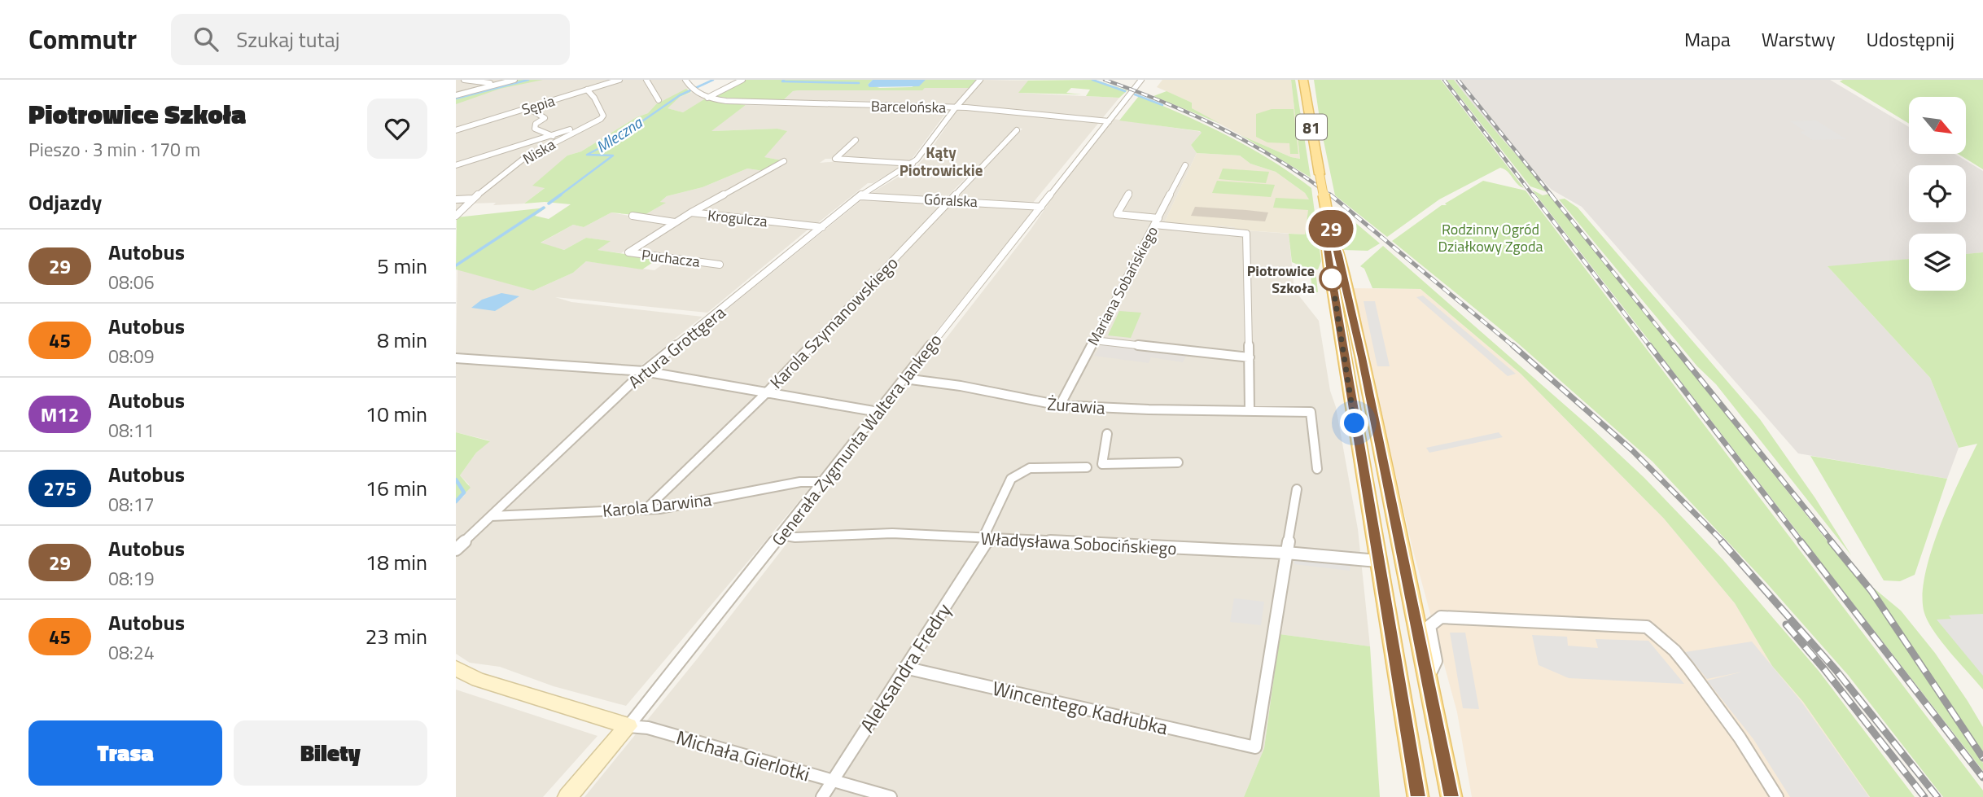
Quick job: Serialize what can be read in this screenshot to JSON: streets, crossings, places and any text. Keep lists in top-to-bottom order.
{
  "streets": {
    "main road": ["81"],
    "street": [
      "Sępia",
      "Barcelońska",
      "Niska",
      "Góralska",
      "Krogulcza",
      "Puchacza",
      "Mariana Sobańskiego",
      "Karola Szymanowskiego",
      "Artura Grottgera",
      "Żurawia",
      "Generała Zygmunta Waltera Jankego",
      "Karola Darwina",
      "Władysława Sobocińskiego",
      "Aleksandra Fredry",
      "Wincentego Kadłubka",
      "Michała Gierlotki"
    ]
  },
  "crossings": [
    ["Barcelońska", "Artura Grottgera"],
    ["Barcelońska", "Generała Zygmunta Waltera Jankego"],
    ["81", "Władysława Sobocińskiego"],
    ["Góralska", "Karola Szymanowskiego"],
    ["Góralska", "Artura Grottgera"],
    ["Góralska", "Generała Zygmunta Waltera Jankego"],
    ["Krogulcza", "Puchacza"],
    ["Krogulcza", "Artura Grottgera"],
    ["Mariana Sobańskiego", "Żurawia"],
    ["Karola Szymanowskiego", "Karola Darwina"],
    ["Artura Grottgera", "Karola Darwina"],
    ["Żurawia", "Generała Zygmunta Waltera Jankego"],
    ["Generała Zygmunta Waltera Jankego", "Karola Darwina"],
    ["Generała Zygmunta Waltera Jankego", "Władysława Sobocińskiego"],
    ["Generała Zygmunta Waltera Jankego", "Michała Gierlotki"],
    ["Władysława Sobocińskiego", "Aleksandra Fredry"],
    ["Władysława Sobocińskiego", "Wincentego Kadłubka"],
    ["Aleksandra Fredry", "Wincentego Kadłubka"],
    ["Aleksandra Fredry", "Michała Gierlotki"]
  ],
  "districts": ["Kąty Piotrowickie"],
  "water": ["Mleczna"],
  "parks": ["Rodzinny Ogród Działkowy Zgoda"],
  "places": ["Piotrowice Szkoła"],
  "lines": ["bus line 29"],
  "north": "bottom right",
  "page": {
    "header": "Commutr",
    "search": "Szukaj tutaj",
    "nav": ["Mapa", "Warstwy", "Udostępnij"],
    "heading": [
      ["Piotrowice Szkoła", "Pieszo · 3 min · 170 m"],
      "Odjazdy"
    ],
    "on_map": "29",
    "list": [
      {
        "mark": "29",
        "name": "Autobus",
        "note": "08:06",
        "value": "5 min"
      },
      {
        "mark": "45",
        "name": "Autobus",
        "note": "08:09",
        "value": "8 min"
      },
      {
        "mark": "M12",
        "name": "Autobus",
        "note": "08:11",
        "value": "10 min"
      },
      {
        "mark": "275",
        "name": "Autobus",
        "note": "08:17",
        "value": "16 min"
      },
      {
        "mark": "29",
        "name": "Autobus",
        "note": "08:19",
        "value": "18 min"
      },
      {
        "mark": "45",
        "name": "Autobus",
        "note": "08:24",
        "value": "23 min"
      }
    ],
    "buttons": ["Trasa", "Bilety"]
  }
}
